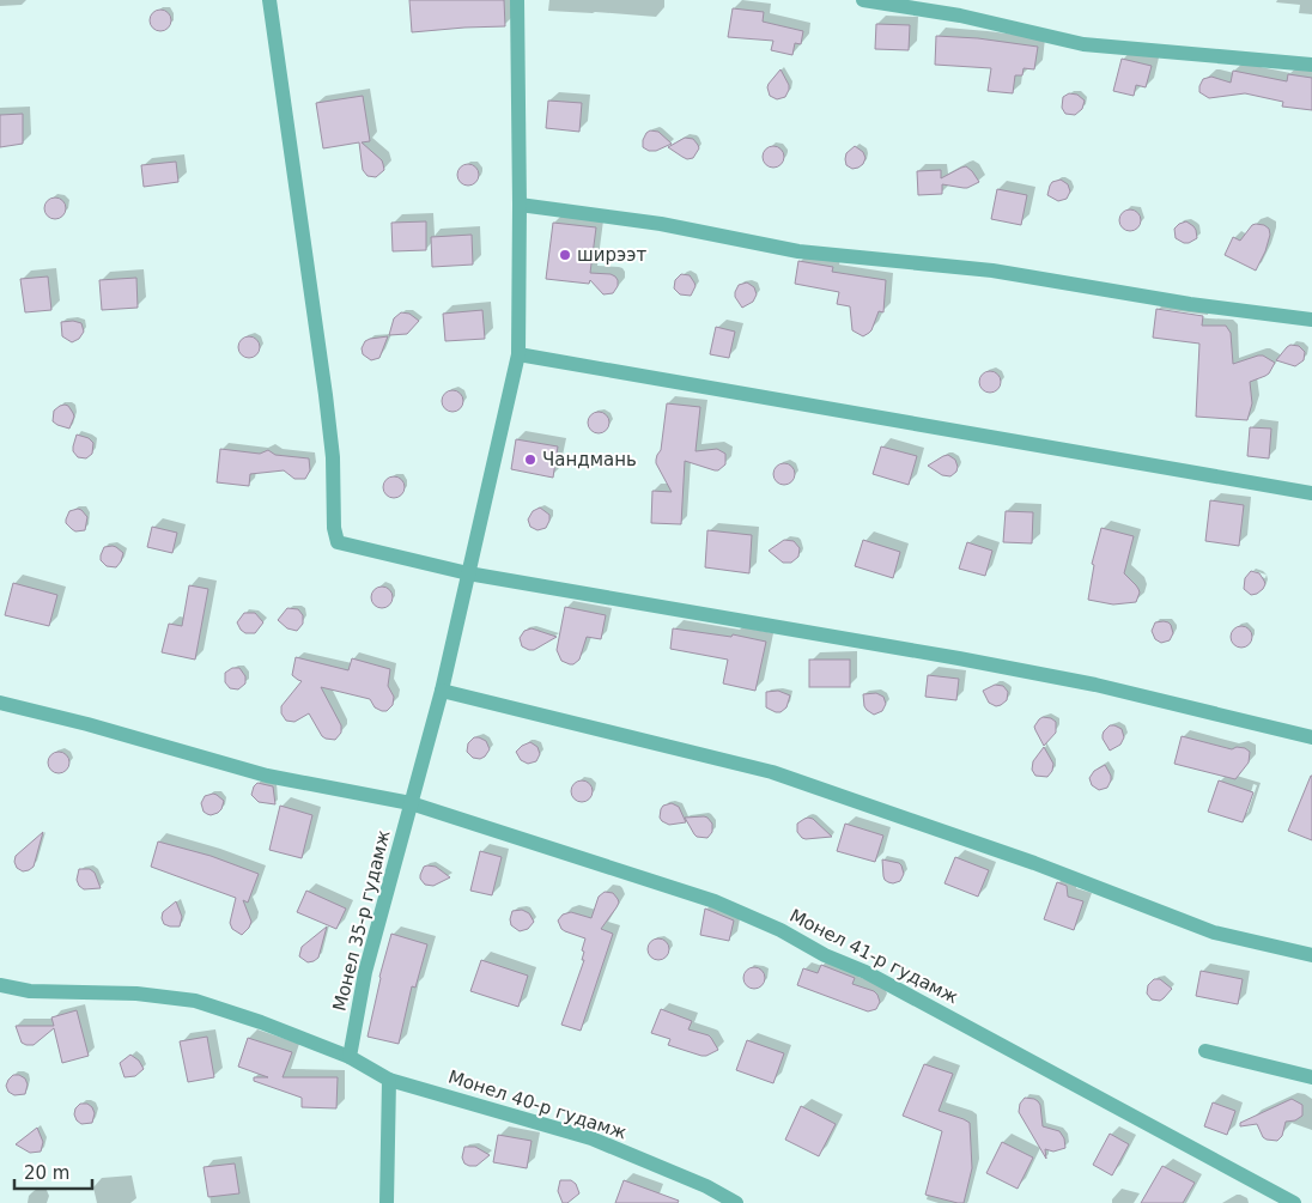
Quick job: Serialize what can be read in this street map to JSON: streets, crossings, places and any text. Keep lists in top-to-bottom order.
{
  "streets": {
    "street": ["Монел 35-р гудамж", "Монел 41-р гудамж", "Монел 40-р гудамж"]
  },
  "crossings": [
    ["Монел 35-р гудамж", "Монел 41-р гудамж"]
  ],
  "places": ["ширээт", "Чандмань"],
  "scale_bar": "20 m"
}
